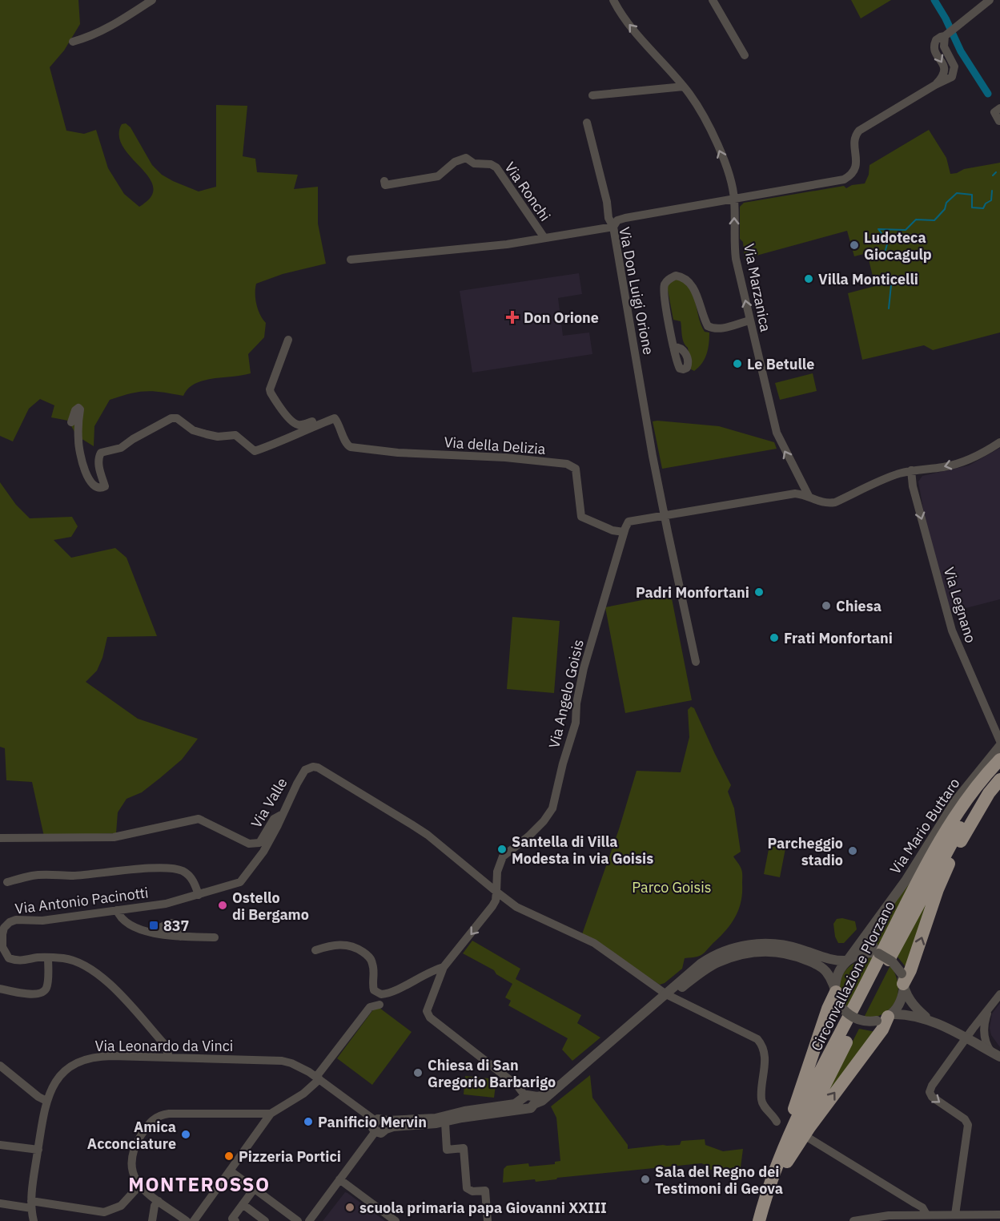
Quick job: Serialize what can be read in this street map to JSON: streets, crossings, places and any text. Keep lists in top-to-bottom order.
{
  "streets": {
    "highway": ["Circonvallazione Plorzano"],
    "street": [
      "Via Ronchi",
      "Via Marzanica",
      "Via Don Luigi Orione",
      "Via della Delizia",
      "Via Legnano",
      "Via Angelo Goisis",
      "Via Valle",
      "Via Mario Buttaro",
      "Via Antonio Pacinotti",
      "Via Leonardo da Vinci"
    ]
  },
  "crossings": [
    ["Via Ronchi", "Via Don Luigi Orione"],
    ["Via della Delizia", "Via Angelo Goisis"],
    ["Via Angelo Goisis", "Via Valle"],
    ["Via Valle", "Via Antonio Pacinotti"],
    ["Via Antonio Pacinotti", "Via Leonardo da Vinci"]
  ],
  "one_way": ["Via Marzanica", "Via Legnano"],
  "districts": ["MONTEROSSO"],
  "parks": ["Parco Goisis"],
  "places": {
    "other": [
      "Ludoteca Giocagulp",
      "Villa Monticelli",
      "Le Betulle",
      "Padri Monfortani",
      "Chiesa",
      "Frati Monfortani",
      "Santella di Villa Modesta in via Goisis",
      "Parcheggio stadio",
      "Ostello di Bergamo",
      "Chiesa di San Gregorio Barbarigo",
      "Panificio Mervin",
      "Amica Acconciature",
      "Pizzeria Portici",
      "Sala del Regno dei Testimoni di Geova",
      "scuola primaria papa Giovanni XXIII"
    ],
    "health": ["Don Orione"],
    "transit": ["837"]
  }
}
